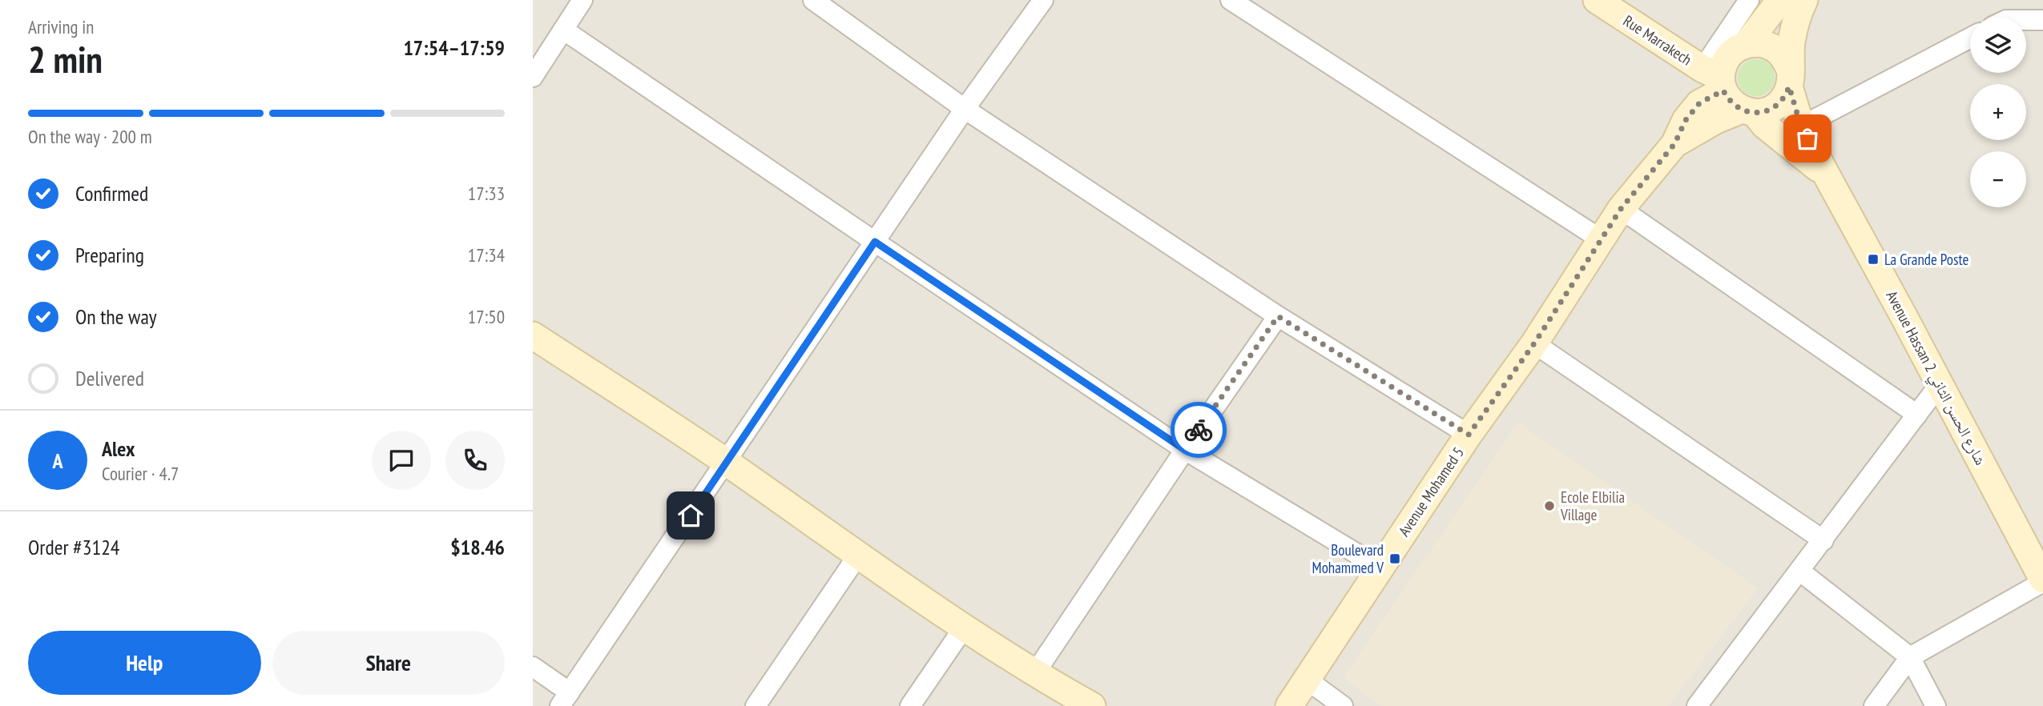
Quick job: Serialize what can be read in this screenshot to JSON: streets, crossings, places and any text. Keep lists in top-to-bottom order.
{
  "streets": {
    "main road": ["Rue Marrakech", "Avenue Hassan 2 شارع الحسن الثاني", "Avenue Mohamed 5"]
  },
  "crossings": [
    ["Rue Marrakech", "Avenue Hassan 2 شارع الحسن الثاني"],
    ["Rue Marrakech", "Avenue Mohamed 5"],
    ["Avenue Hassan 2 شارع الحسن الثاني", "Avenue Mohamed 5"]
  ],
  "places": {
    "transit": ["La Grande Poste", "Boulevard Mohammed V"],
    "other": ["Ecole Elbilia Village"]
  },
  "page": {
    "heading": ["2 min", "Arriving in", "17:54–17:59"],
    "panel": [
      "Alex",
      "Courier · 4.7",
      "Order #3124",
      "$18.46"
    ],
    "map_buttons": ["+", "−"],
    "bar": "On the way · 200 m",
    "list": [
      ["Confirmed", "17:33"],
      ["Preparing", "17:34"],
      ["On the way", "17:50"],
      "Delivered"
    ],
    "round": "A",
    "buttons": ["Help", "Share"]
  }
}
